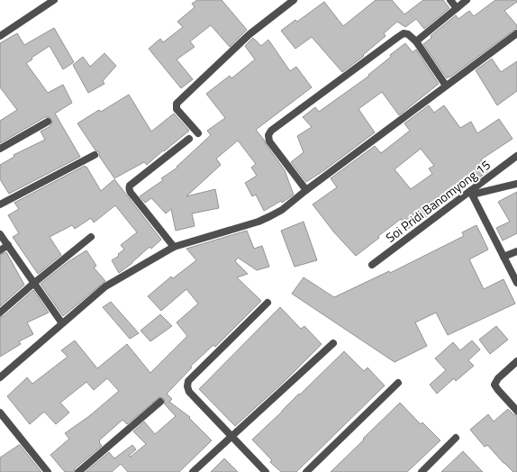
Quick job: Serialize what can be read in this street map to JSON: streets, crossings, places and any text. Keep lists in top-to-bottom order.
{
  "streets": {
    "street": ["Soi Pridi Banomyong 15"]
  }
}
